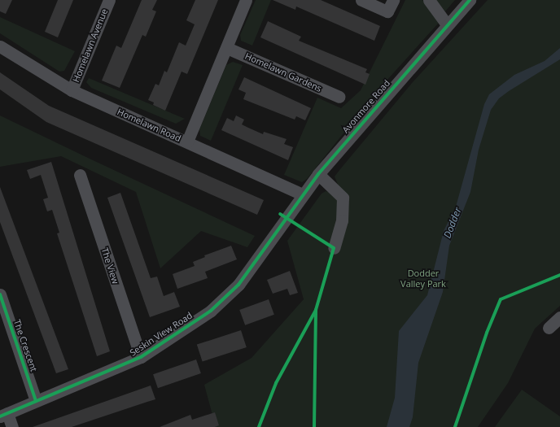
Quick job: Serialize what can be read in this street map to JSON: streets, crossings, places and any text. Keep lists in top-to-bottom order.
{
  "streets": {
    "street": [
      "Homelawn Avenue",
      "Homelawn Gardens",
      "Avonmore Road",
      "Homelawn Road",
      "The View",
      "Seskin View Road",
      "The Crescent"
    ]
  },
  "crossings": [
    ["Homelawn Avenue", "Homelawn Road"],
    ["Avonmore Road", "Homelawn Road"],
    ["Avonmore Road", "Seskin View Road"],
    ["The View", "Seskin View Road"],
    ["Seskin View Road", "The Crescent"]
  ],
  "water": ["Dodder"],
  "parks": ["Dodder Valley Park"]
}
